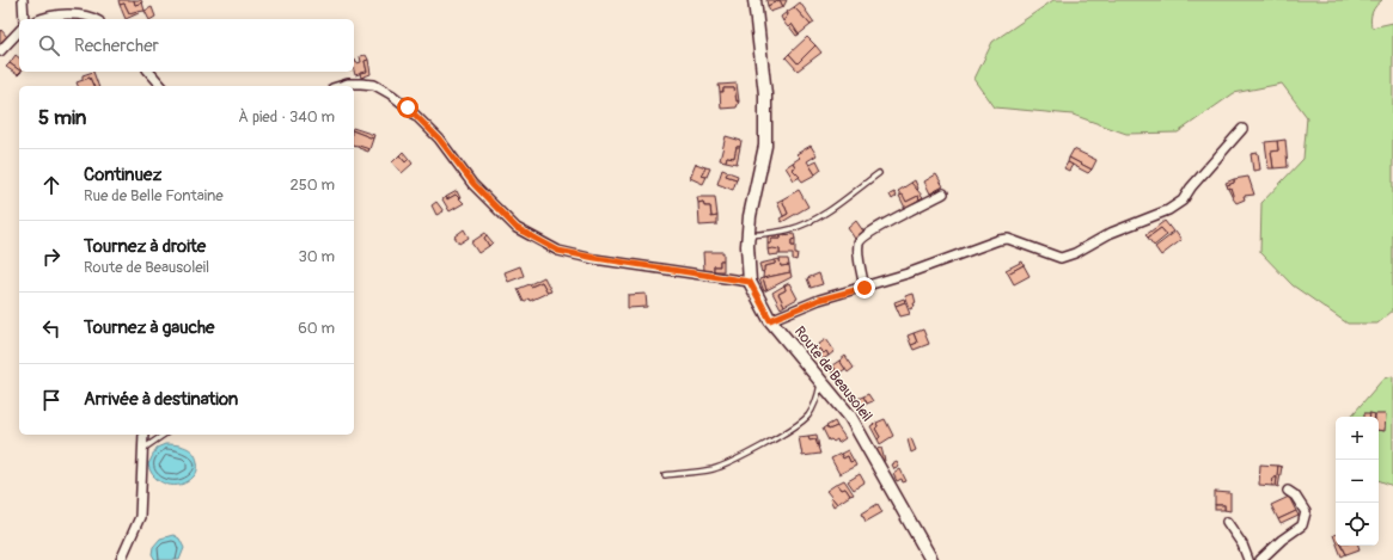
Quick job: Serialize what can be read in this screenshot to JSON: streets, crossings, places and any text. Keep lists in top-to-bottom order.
{
  "streets": {
    "street": ["Route de Beausoleil"]
  },
  "page": {
    "search": "Rechercher",
    "heading": ["5 min", "À pied · 340 m"],
    "list": [
      ["Continuez", "Rue de Belle Fontaine", "250 m"],
      ["Tournez à droite", "Route de Beausoleil", "30 m"],
      ["Tournez à gauche", "60 m"],
      "Arrivée à destination"
    ],
    "map_buttons": ["+", "−"]
  }
}
